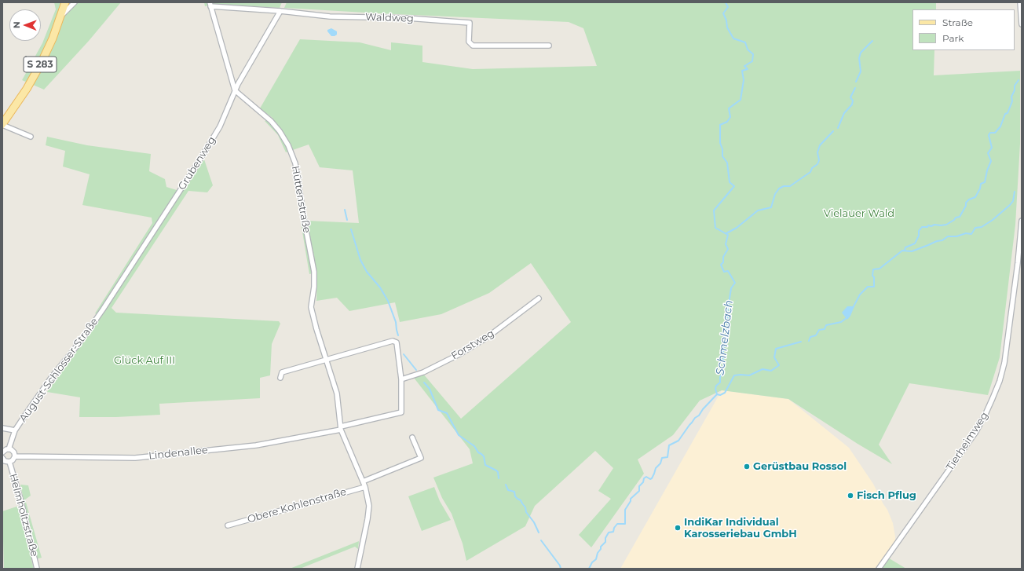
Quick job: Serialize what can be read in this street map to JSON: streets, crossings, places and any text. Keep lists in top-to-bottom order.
{
  "streets": {
    "main road": ["S 283"],
    "street": [
      "Waldweg",
      "Grubenweg",
      "Hüttenstraße",
      "Forstweg",
      "August-Schlosser-Straße",
      "Tierheimweg",
      "Lindenallee",
      "Obere Kohlenstraße",
      "Helmholtzstraße"
    ]
  },
  "crossings": [
    ["Waldweg", "Grubenweg"],
    ["Grubenweg", "Hüttenstraße"],
    ["Grubenweg", "August-Schlosser-Straße"]
  ],
  "water": ["Schmelzbach"],
  "parks": ["Vielauer Wald", "Glück Auf III"],
  "places": ["Gerüstbau Rossol", "Fisch Pflug", "IndiKar Individual Karosseriebau GmbH"],
  "legend": ["Straße", "Park"],
  "north": "left"
}
